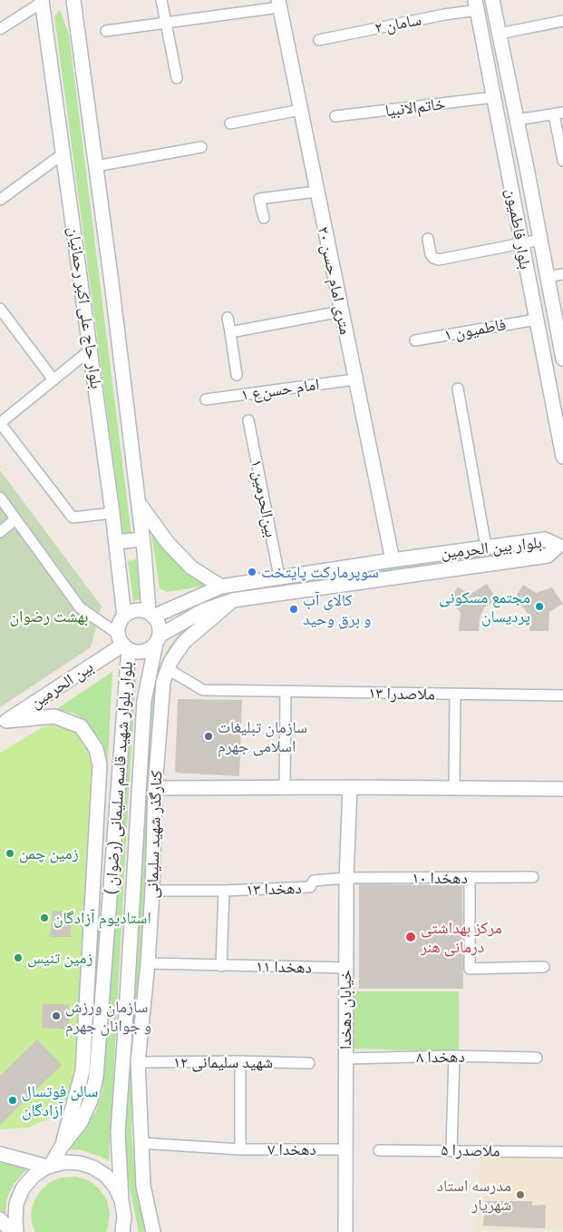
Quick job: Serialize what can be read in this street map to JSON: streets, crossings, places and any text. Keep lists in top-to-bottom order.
{
  "streets": {
    "main road": [
      "بلوار فاطمیون",
      "۲۰ متری امام حسن",
      "بلوار حاج علی اکبر رحمانیان",
      "بلوار بین الحرمین",
      "بین الحرمین",
      "بلوار بلوار شهید قاسم سلیمانی (رضوان )",
      "کنارگذر شهید سلیمانی",
      "خیابان دهخدا"
    ],
    "street": [
      "سامان ۲",
      "خاتم‌الانبیا",
      "فاطمیون ۱",
      "امام حسن‌ع ۱",
      "بین‌الحرمین ۱",
      "ملاصدرا ۱۳",
      "دهخدا ۱۰",
      "دهخدا ۱۳",
      "دهخدا ۱۱",
      "دهخدا ۸",
      "شهید سلیمانی ۱۲",
      "دهخدا ۷",
      "ملاصدرا ۵"
    ]
  },
  "crossings": [
    ["سامان ۲", "بلوار فاطمیون"],
    ["خاتم‌الانبیا", "بلوار فاطمیون"],
    ["بلوار فاطمیون", "فاطمیون ۱"],
    ["۲۰ متری امام حسن", "امام حسن‌ع ۱"],
    ["۲۰ متری امام حسن", "بلوار بین الحرمین"],
    ["بلوار حاج علی اکبر رحمانیان", "بلوار بین الحرمین"],
    ["بلوار حاج علی اکبر رحمانیان", "بین الحرمین"],
    ["بلوار حاج علی اکبر رحمانیان", "بلوار بلوار شهید قاسم سلیمانی (رضوان )"],
    ["بین‌الحرمین ۱", "بلوار بین الحرمین"],
    ["بلوار بین الحرمین", "بین الحرمین"],
    ["بلوار بین الحرمین", "بلوار بلوار شهید قاسم سلیمانی (رضوان )"],
    ["بلوار بین الحرمین", "کنارگذر شهید سلیمانی"],
    ["بین الحرمین", "بلوار بلوار شهید قاسم سلیمانی (رضوان )"],
    ["ملاصدرا ۱۳", "کنارگذر شهید سلیمانی"],
    ["کنارگذر شهید سلیمانی", "دهخدا ۱۱"],
    ["کنارگذر شهید سلیمانی", "شهید سلیمانی ۱۲"],
    ["کنارگذر شهید سلیمانی", "دهخدا ۷"],
    ["دهخدا ۱۰", "دهخدا ۱۳"],
    ["دهخدا ۱۰", "خیابان دهخدا"],
    ["دهخدا ۱۳", "خیابان دهخدا"],
    ["دهخدا ۱۱", "خیابان دهخدا"],
    ["خیابان دهخدا", "دهخدا ۸"],
    ["خیابان دهخدا", "دهخدا ۷"]
  ],
  "parks": ["بهشت رضوان"],
  "places": [
    "سوپرمارکت پایتخت",
    "مجتمع مسکونی پردیسان",
    "کالای آب و برق وحید",
    "سازمان تبلیغات اسلامی جهرم",
    "زمین چمن",
    "استادیوم آزادگان",
    "مرکز بهداشتی درمانی هنر",
    "زمین تنیس",
    "سازمان ورزش و جوانان جهرم",
    "سالن فوتسال آزادگان",
    "مدرسه استاد شهریار"
  ]
}
